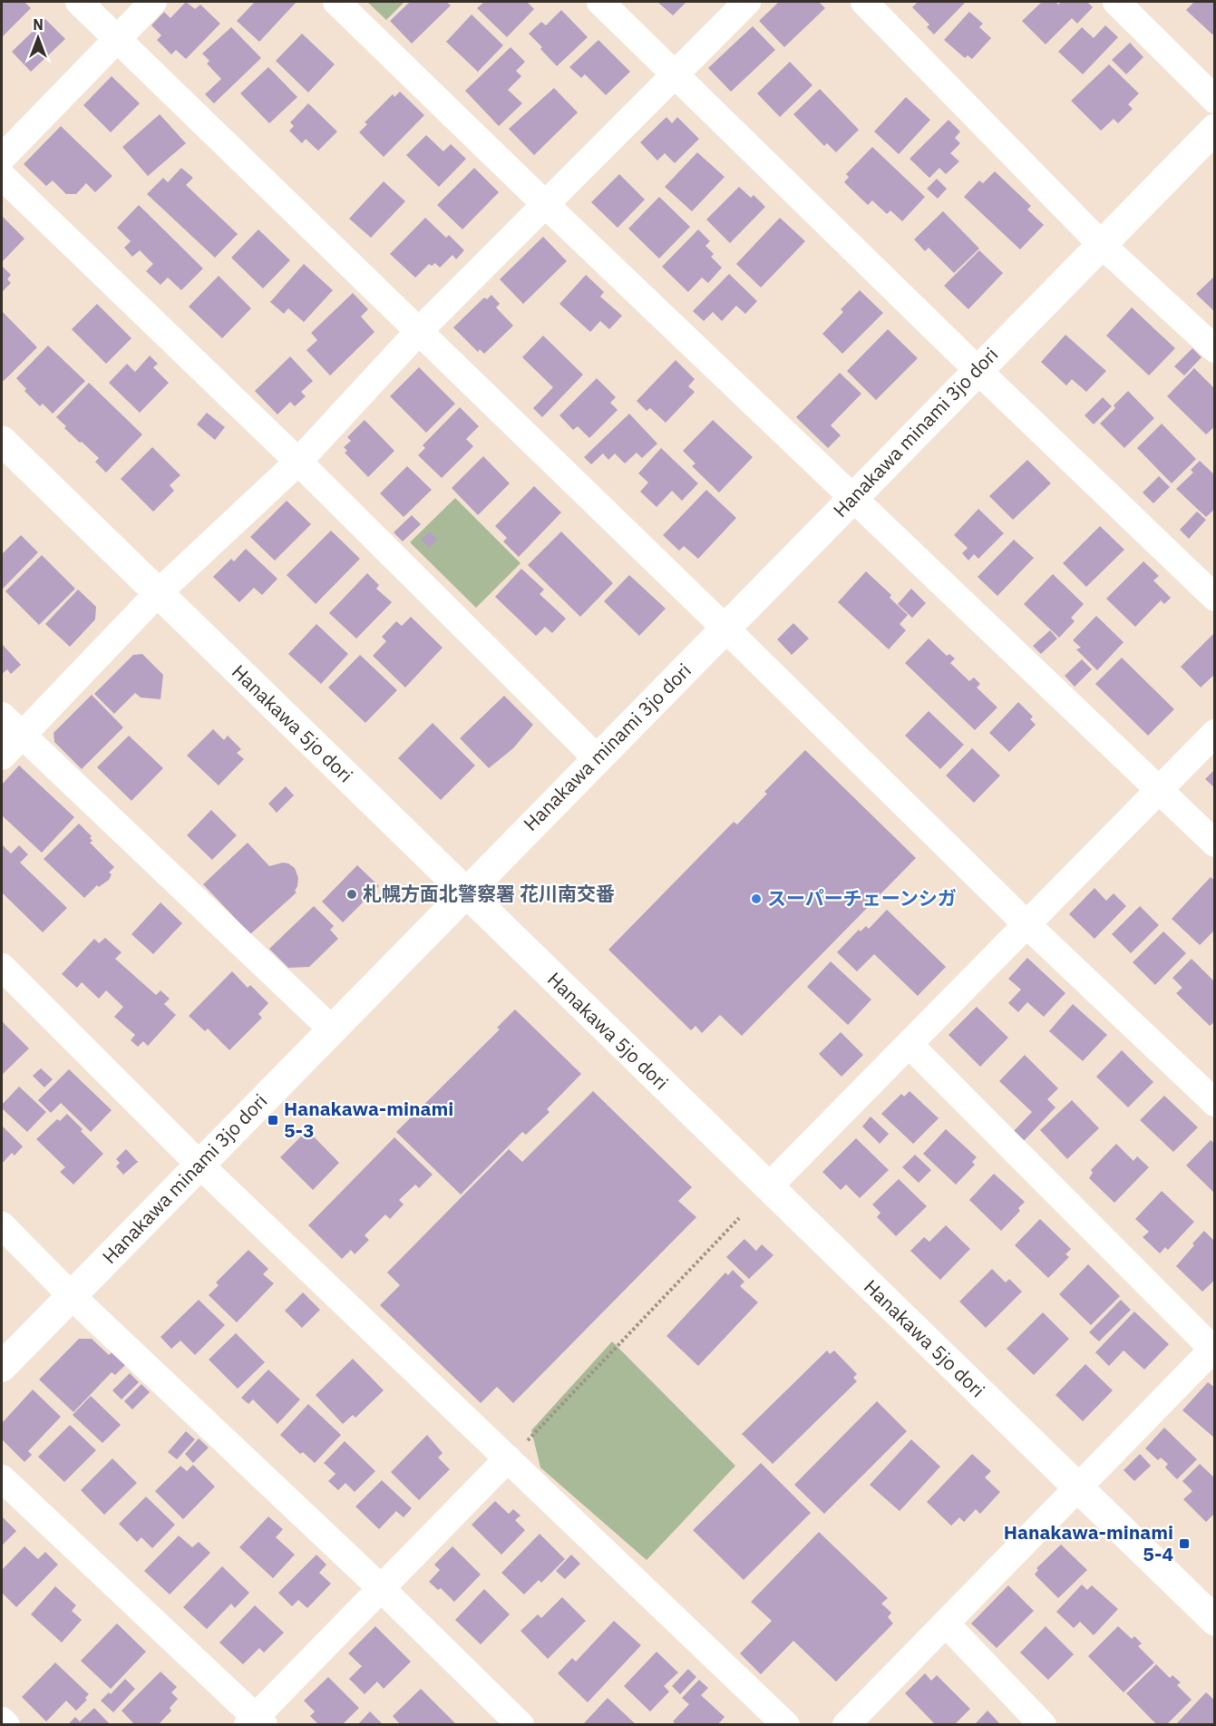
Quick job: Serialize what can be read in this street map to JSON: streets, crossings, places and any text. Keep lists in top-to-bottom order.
{
  "streets": {
    "street": ["Hanakawa minami 3jo dori", "Hanakawa 5jo dori"]
  },
  "crossings": [
    ["Hanakawa minami 3jo dori", "Hanakawa 5jo dori"]
  ],
  "places": {
    "other": ["札幌方面北警察署 花川南交番", "スーパーチェーンシガ"],
    "transit": ["Hanakawa-minami 5-3", "Hanakawa-minami 5-4"]
  },
  "north": "top"
}
